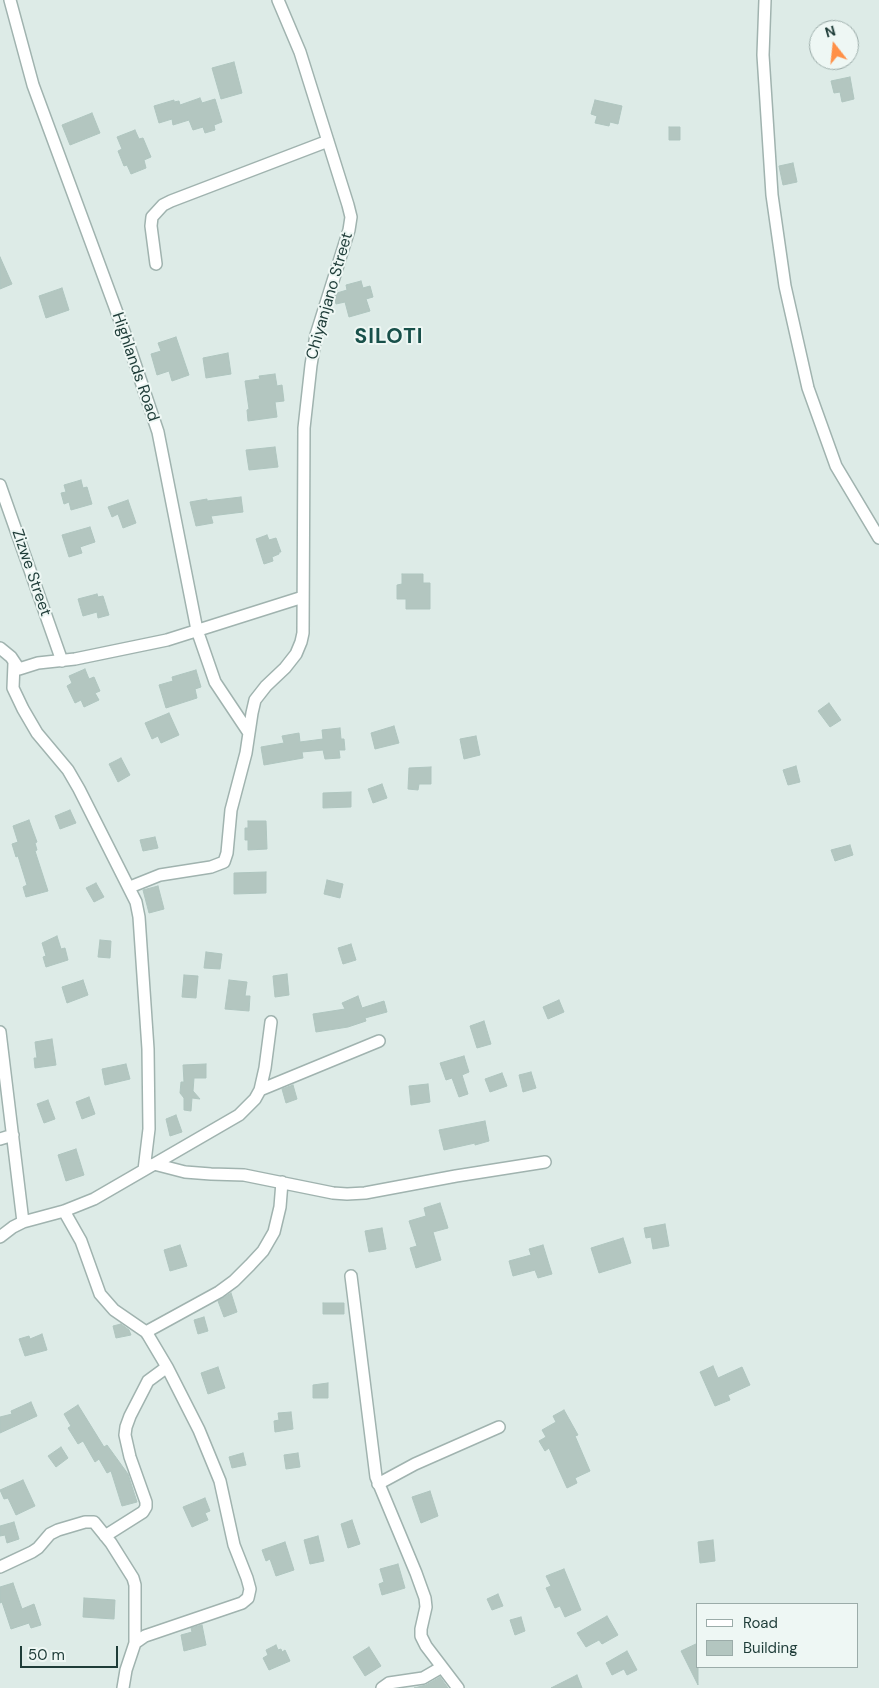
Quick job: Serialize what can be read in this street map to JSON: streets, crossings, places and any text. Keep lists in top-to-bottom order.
{
  "streets": {
    "street": ["Chiyanjano Street", "Highlands Road", "Zizwe Street"]
  },
  "crossings": [
    ["Chiyanjano Street", "Highlands Road"]
  ],
  "districts": ["SILOTI"],
  "legend": ["Road", "Building"],
  "scale_bar": "50 m",
  "north": "top"
}
